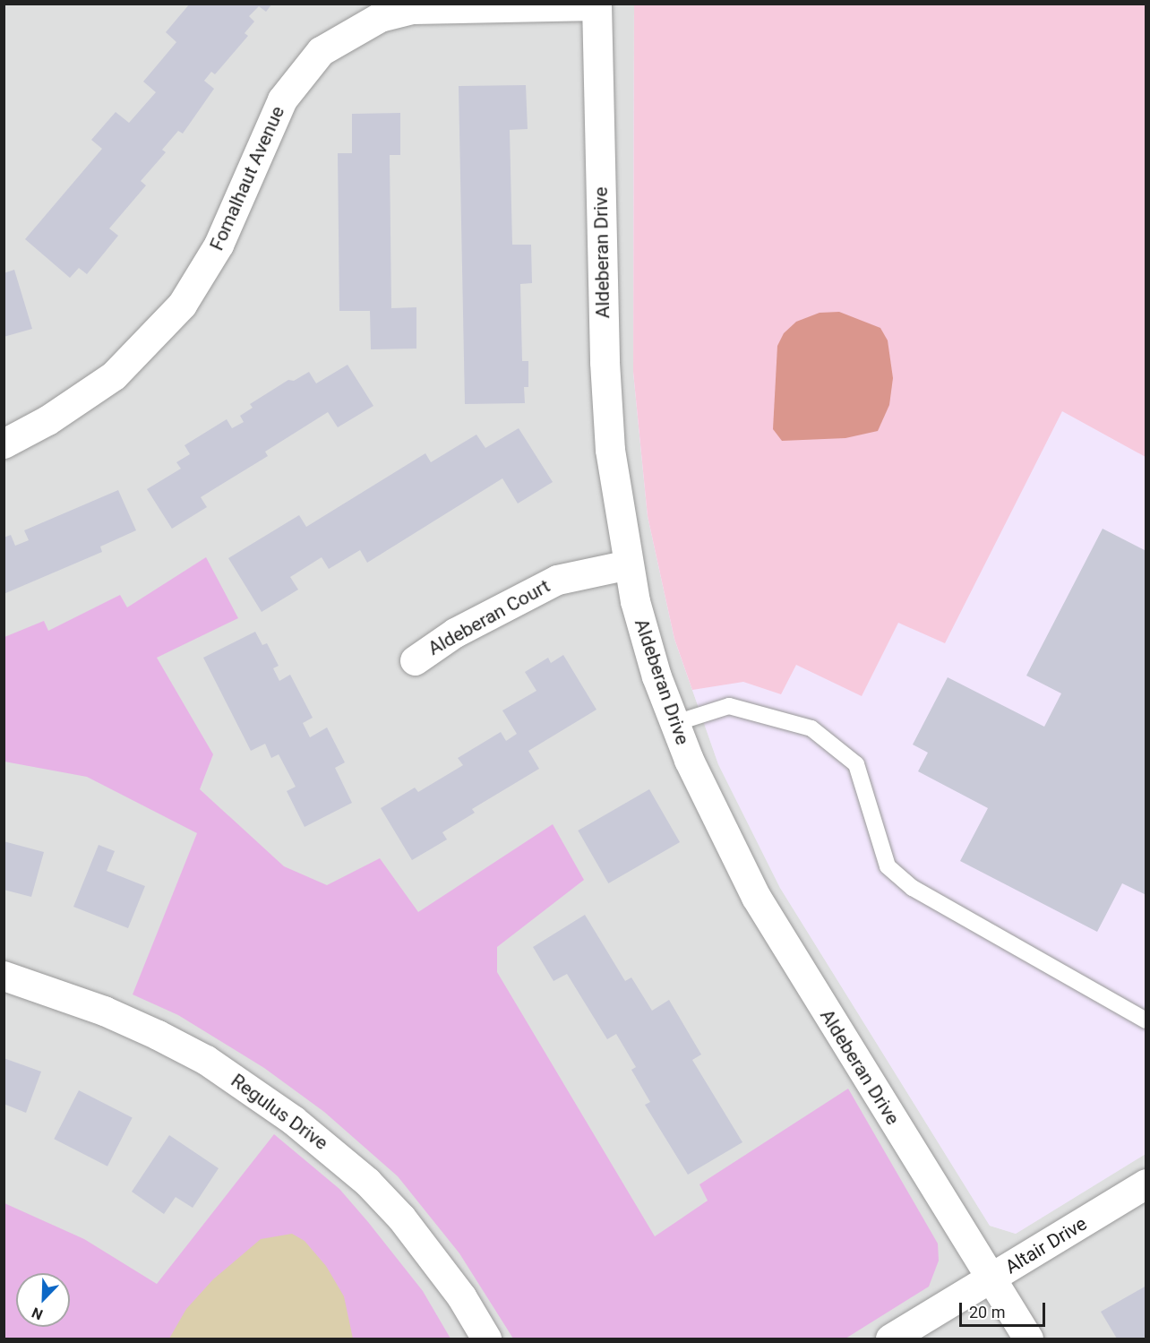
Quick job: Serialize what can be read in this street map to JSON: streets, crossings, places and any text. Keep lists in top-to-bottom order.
{
  "streets": {
    "street": [
      "Fomalhaut Avenue",
      "Aldeberan Drive",
      "Aldeberan Court",
      "Regulus Drive",
      "Altair Drive"
    ]
  },
  "crossings": [
    ["Fomalhaut Avenue", "Aldeberan Drive"],
    ["Aldeberan Drive", "Aldeberan Court"],
    ["Aldeberan Drive", "Altair Drive"]
  ],
  "scale_bar": "20 m",
  "north": "bottom left"
}
